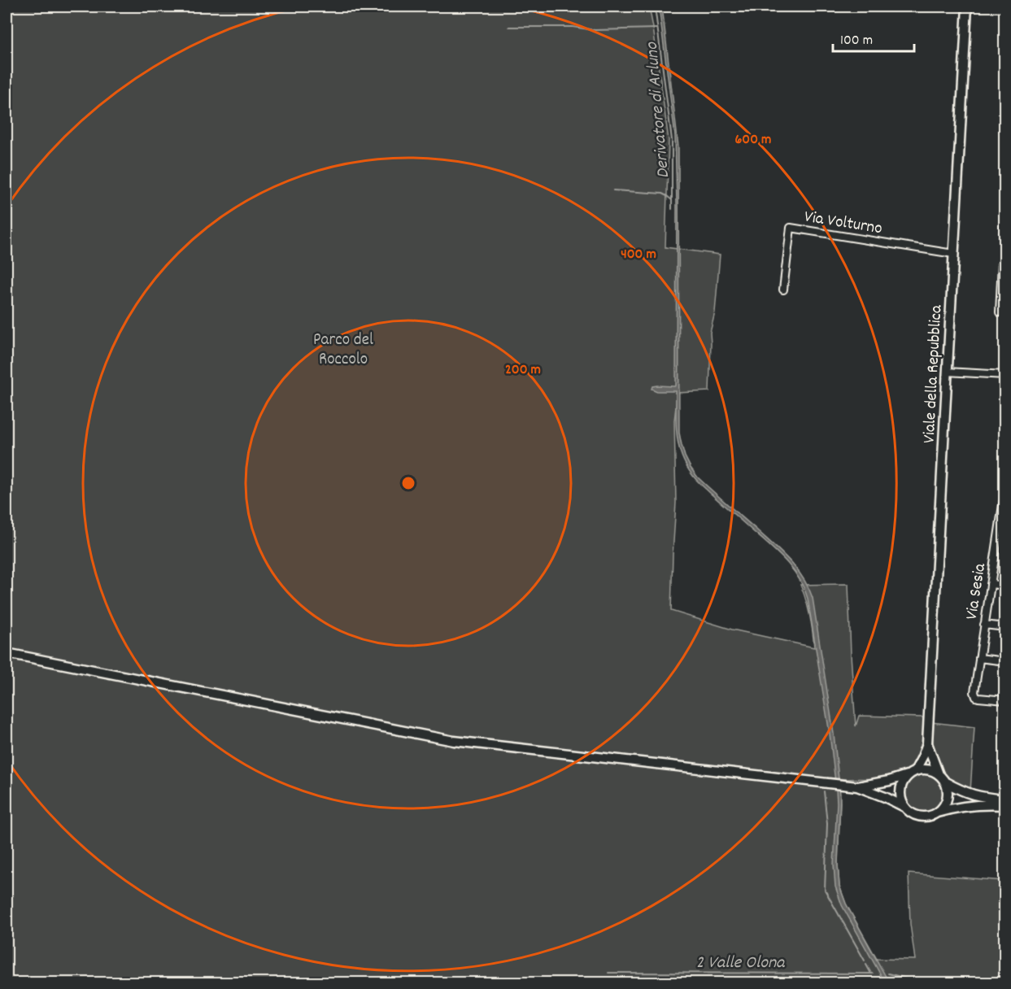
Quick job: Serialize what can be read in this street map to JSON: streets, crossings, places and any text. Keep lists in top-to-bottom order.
{
  "streets": {
    "main road": ["Viale della Repubblica"],
    "street": ["Via Volturno", "Via Sesia"]
  },
  "crossings": [
    ["Via Volturno", "Viale della Repubblica"]
  ],
  "water": ["Derivatore di Arluno", "2 Valle Olona"],
  "parks": ["Parco del Roccolo"],
  "scale_bar": "100 m",
  "rings": ["600 m", "400 m", "200 m"]
}
